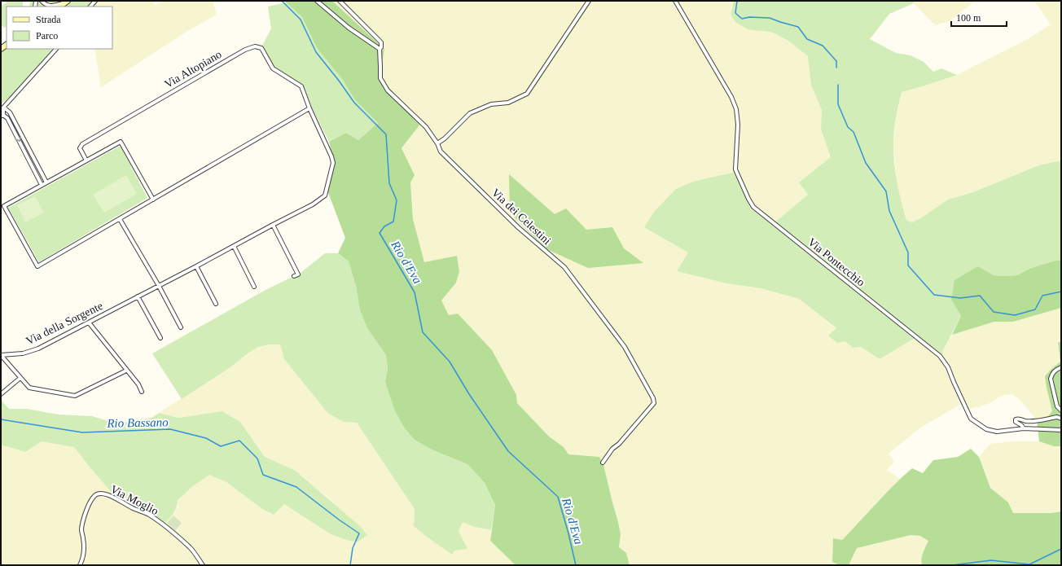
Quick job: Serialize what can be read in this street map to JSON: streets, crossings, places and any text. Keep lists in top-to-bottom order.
{
  "streets": {
    "street": [
      "Via Altopiano",
      "Via dei Celestini",
      "Via Pontecchio",
      "Via della Sorgente",
      "Via Moglio"
    ]
  },
  "crossings": [
    ["Via Altopiano", "Via della Sorgente"]
  ],
  "water": ["Rio d'Eva", "Rio Bassano"],
  "legend": ["Strada", "Parco"],
  "scale_bar": "100 m"
}
